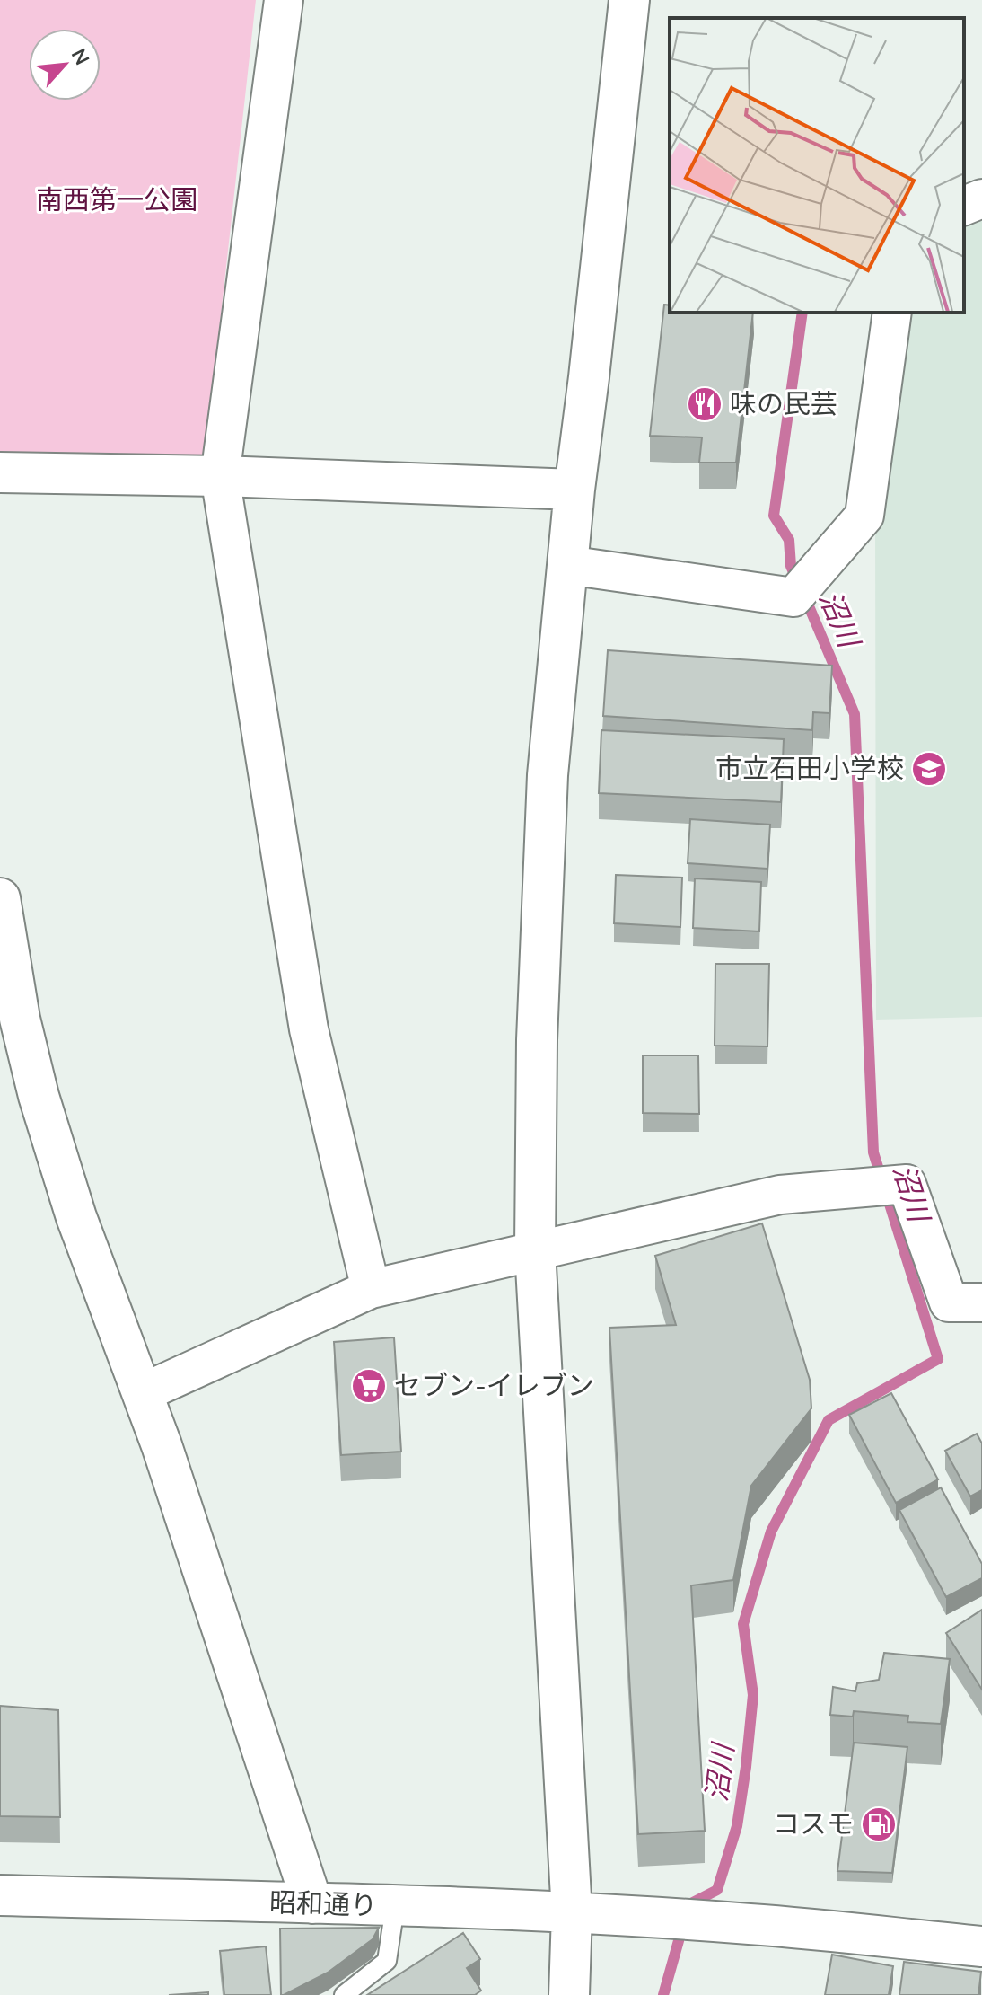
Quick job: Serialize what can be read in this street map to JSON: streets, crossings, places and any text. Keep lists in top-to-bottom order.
{
  "streets": {
    "street": ["昭和通り"]
  },
  "water": ["沼川"],
  "parks": ["南西第一公園"],
  "places": {
    "restaurant": ["味の民芸"],
    "school or university": ["市立石田小学校"],
    "supermarket": ["セブン-イレブン"],
    "fuel station": ["コスモ"]
  },
  "north": "top right"
}
